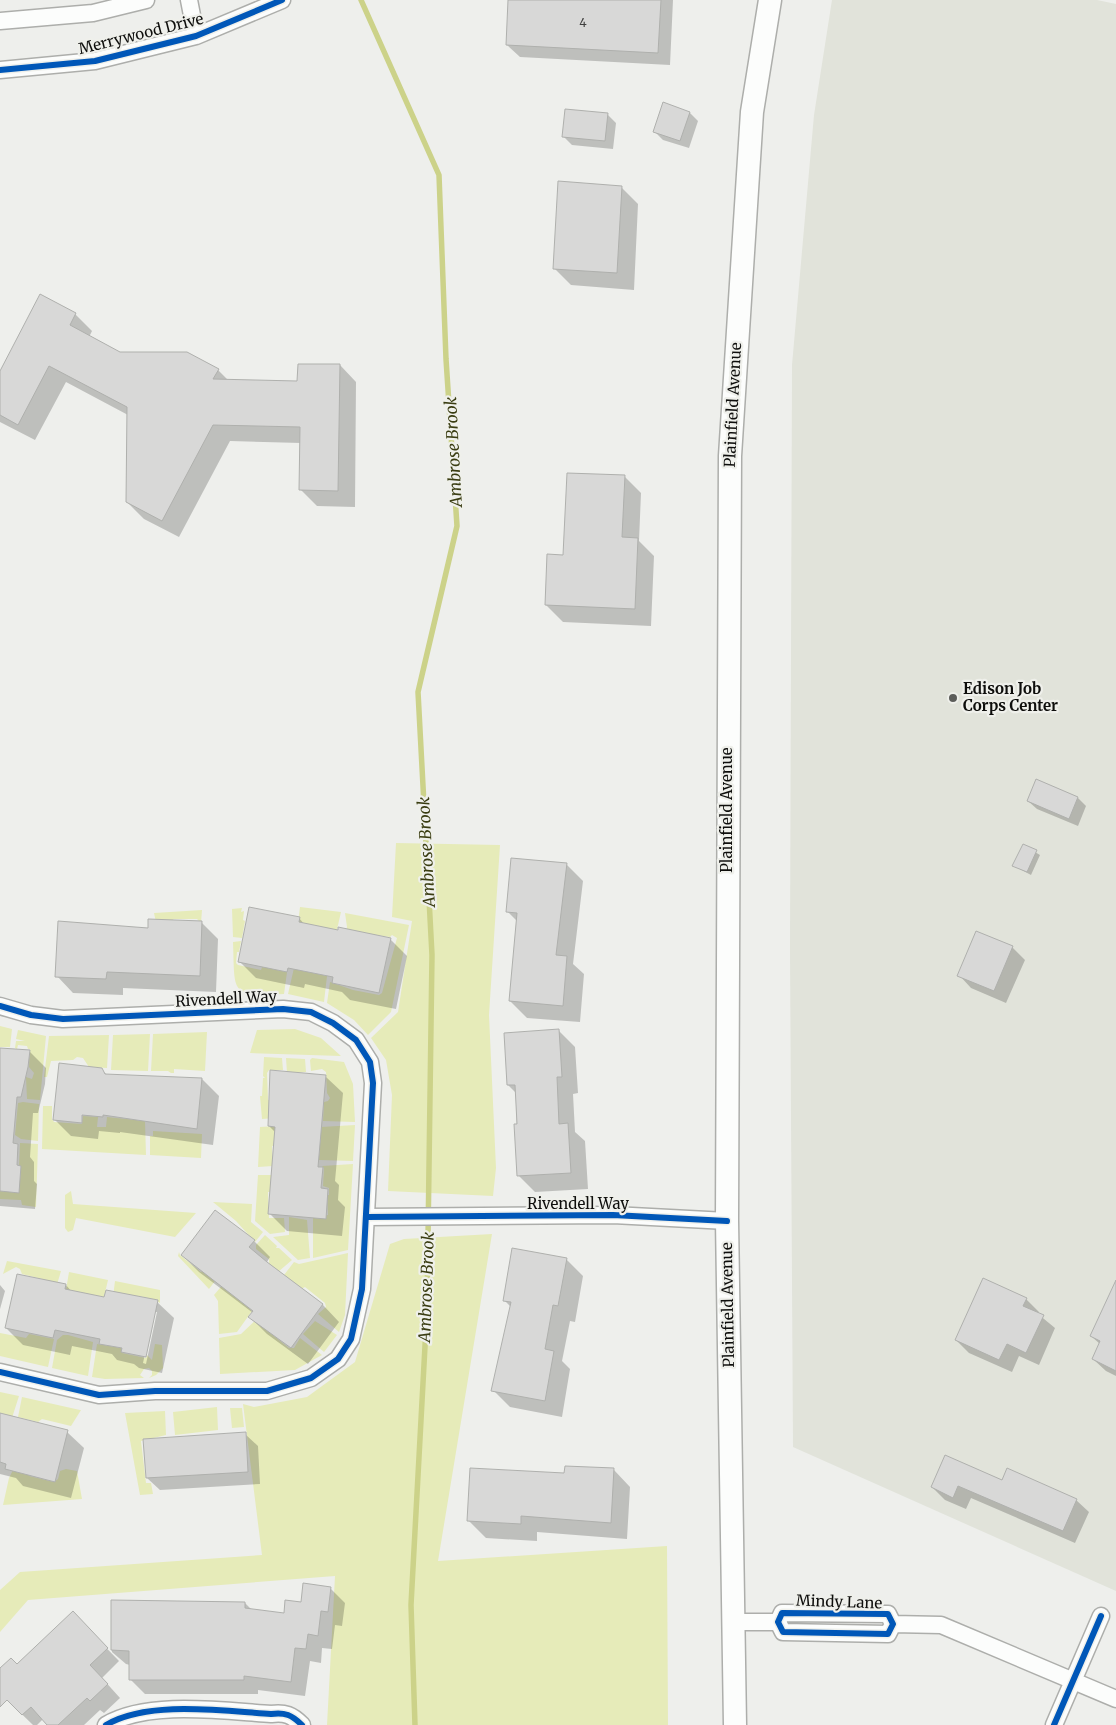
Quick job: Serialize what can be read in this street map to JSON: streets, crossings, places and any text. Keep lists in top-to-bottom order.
{
  "streets": {
    "main road": ["Plainfield Avenue"],
    "street": ["Merrywood Drive", "Rivendell Way", "Mindy Lane"]
  },
  "crossings": [
    ["Plainfield Avenue", "Rivendell Way"],
    ["Plainfield Avenue", "Mindy Lane"]
  ],
  "water": ["Ambrose Brook"],
  "places": ["Edison Job Corps Center"],
  "house_numbers": ["4"]
}
